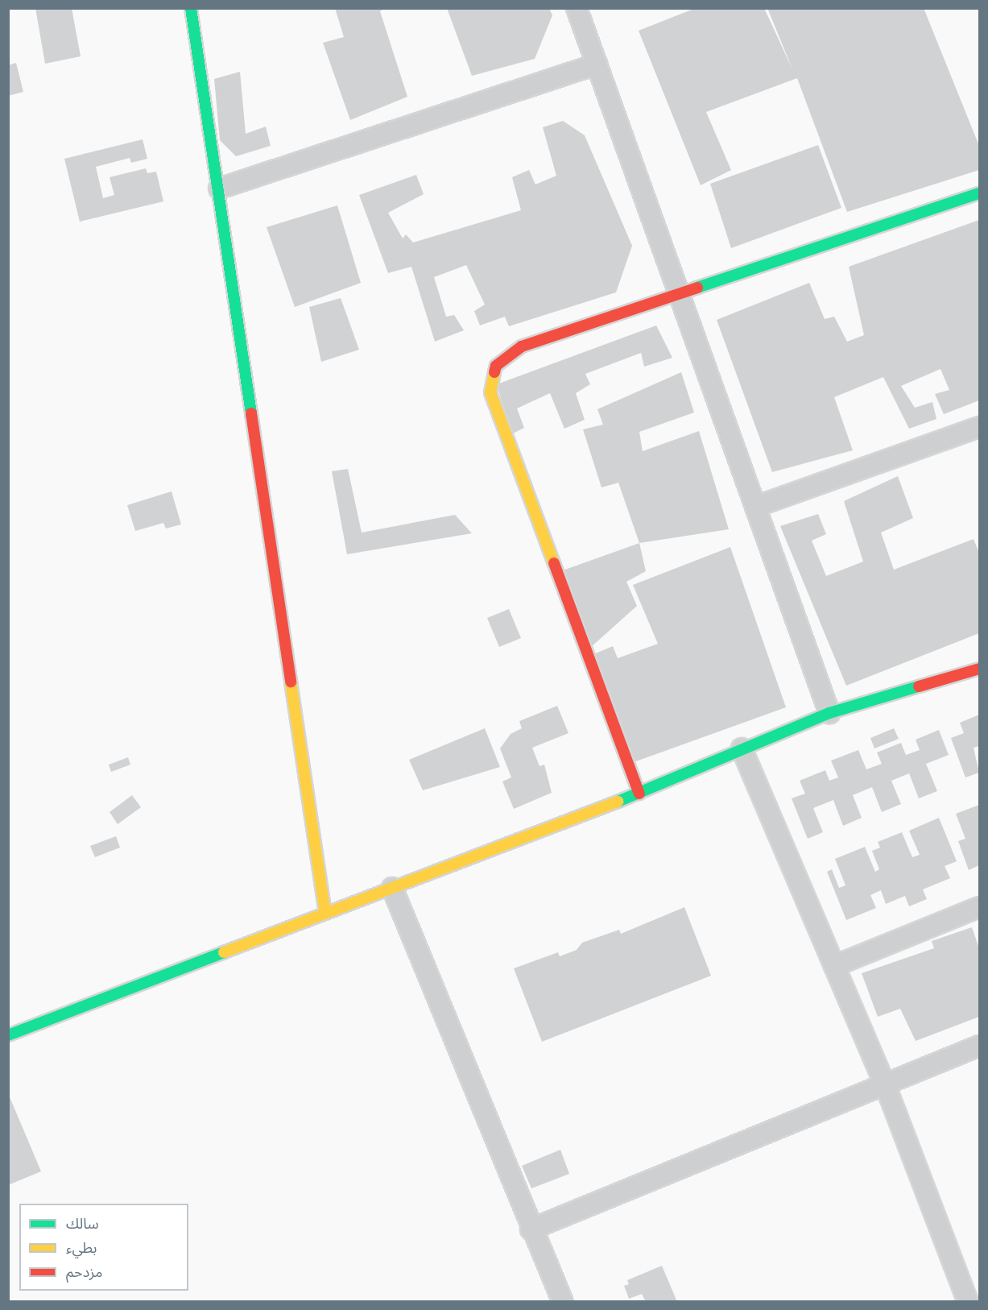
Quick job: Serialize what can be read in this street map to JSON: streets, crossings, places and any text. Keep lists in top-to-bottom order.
{
  "legend": ["سالك", "بطيء", "مزدحم"]
}
